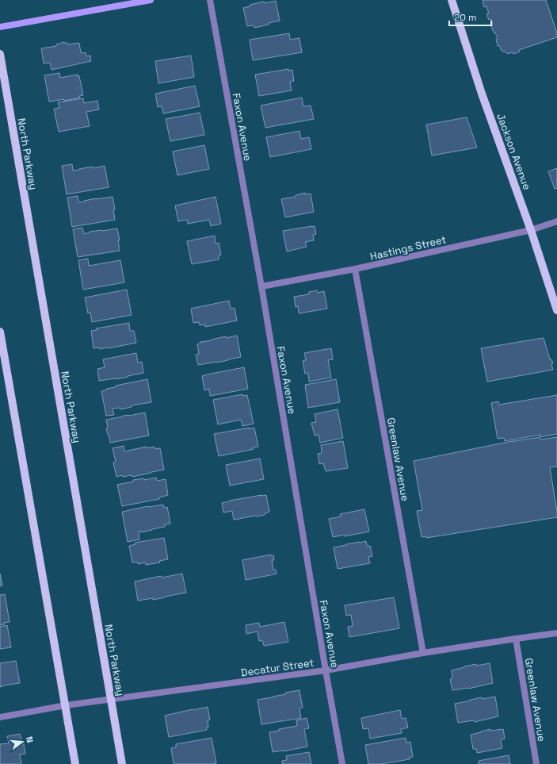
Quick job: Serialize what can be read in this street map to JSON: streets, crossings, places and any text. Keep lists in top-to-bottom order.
{
  "streets": {
    "main road": ["Jackson Avenue", "North Parkway"],
    "street": [
      "Faxon Avenue",
      "Hastings Street",
      "Greenlaw Avenue",
      "Decatur Street"
    ]
  },
  "crossings": [
    ["Faxon Avenue", "Hastings Street"],
    ["Faxon Avenue", "Decatur Street"],
    ["Jackson Avenue", "Hastings Street"],
    ["North Parkway", "Decatur Street"],
    ["Hastings Street", "Greenlaw Avenue"],
    ["Greenlaw Avenue", "Decatur Street"]
  ],
  "scale_bar": "20 m",
  "north": "right"
}
